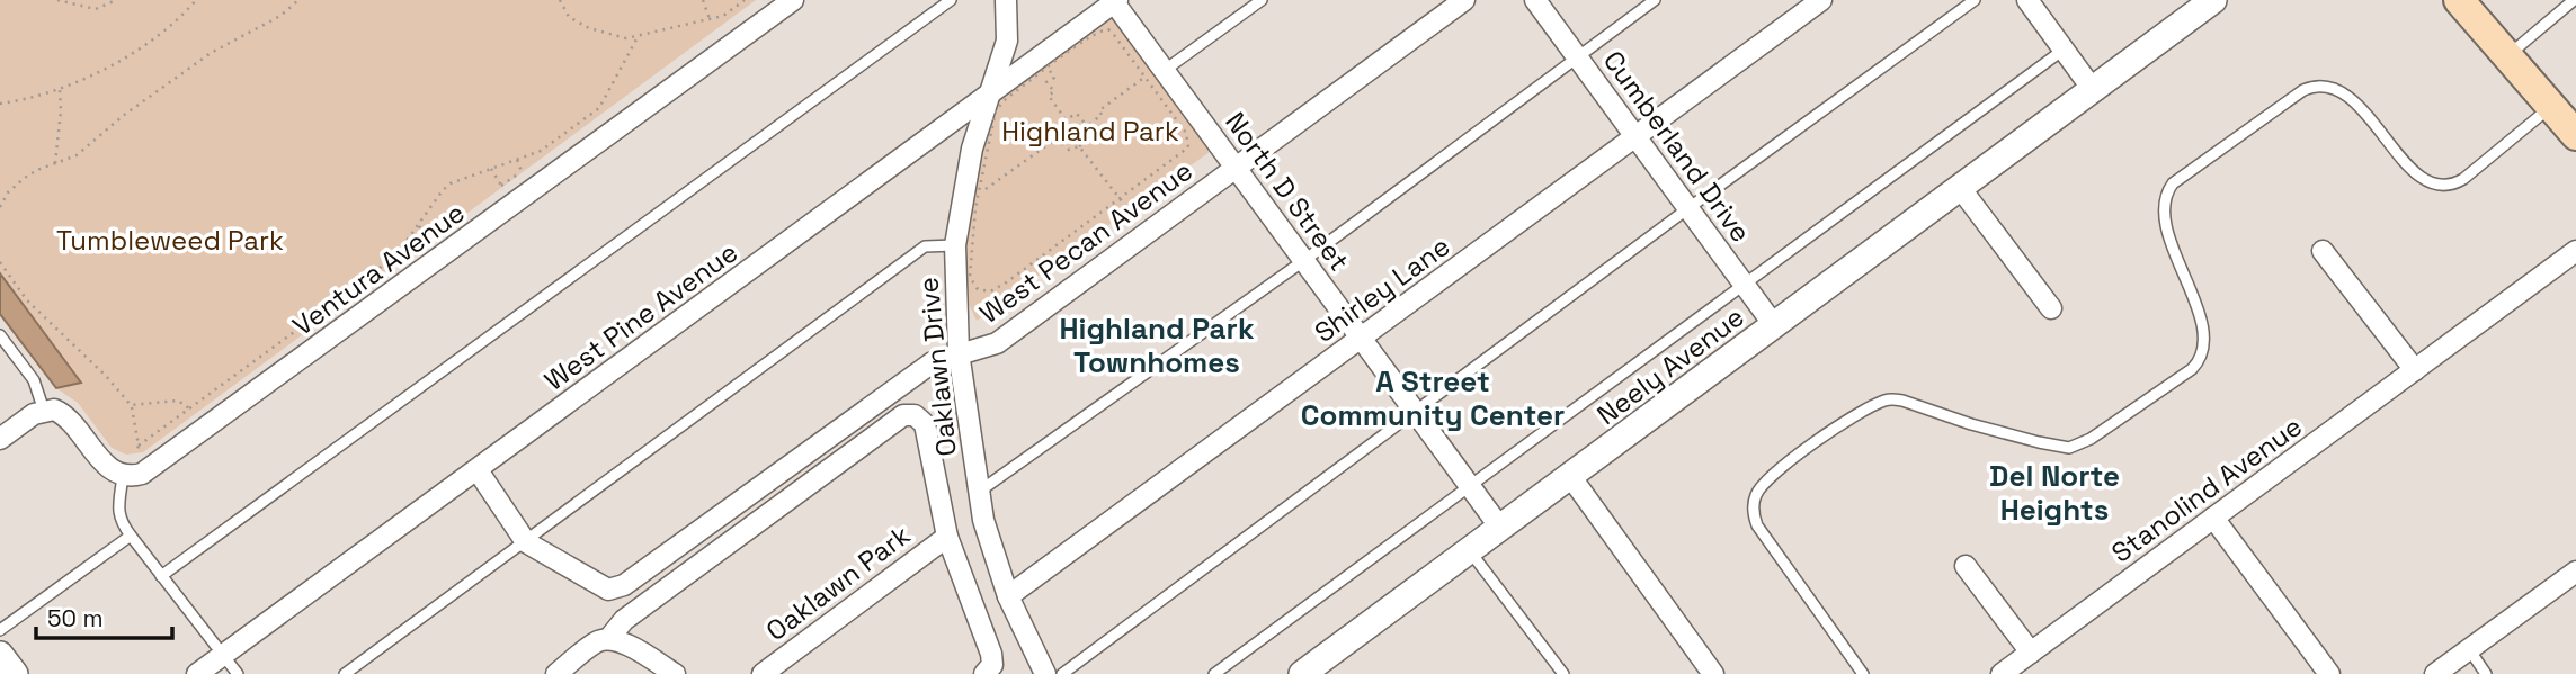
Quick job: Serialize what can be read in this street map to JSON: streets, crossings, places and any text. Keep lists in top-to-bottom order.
{
  "streets": {
    "street": [
      "Cumberland Drive",
      "North D Street",
      "West Pecan Avenue",
      "Ventura Avenue",
      "Shirley Lane",
      "West Pine Avenue",
      "Neely Avenue",
      "Oaklawn Drive",
      "Stanolind Avenue",
      "Oaklawn Park"
    ]
  },
  "crossings": [
    ["Cumberland Drive", "Shirley Lane"],
    ["Cumberland Drive", "Neely Avenue"],
    ["North D Street", "West Pecan Avenue"],
    ["North D Street", "Shirley Lane"],
    ["North D Street", "West Pine Avenue"],
    ["North D Street", "Neely Avenue"],
    ["West Pecan Avenue", "Oaklawn Drive"],
    ["Shirley Lane", "Oaklawn Drive"],
    ["West Pine Avenue", "Oaklawn Drive"]
  ],
  "districts": ["Highland Park Townhomes", "A Street Community Center", "Del Norte Heights"],
  "parks": ["Highland Park", "Tumbleweed Park"],
  "scale_bar": "50 m"
}
